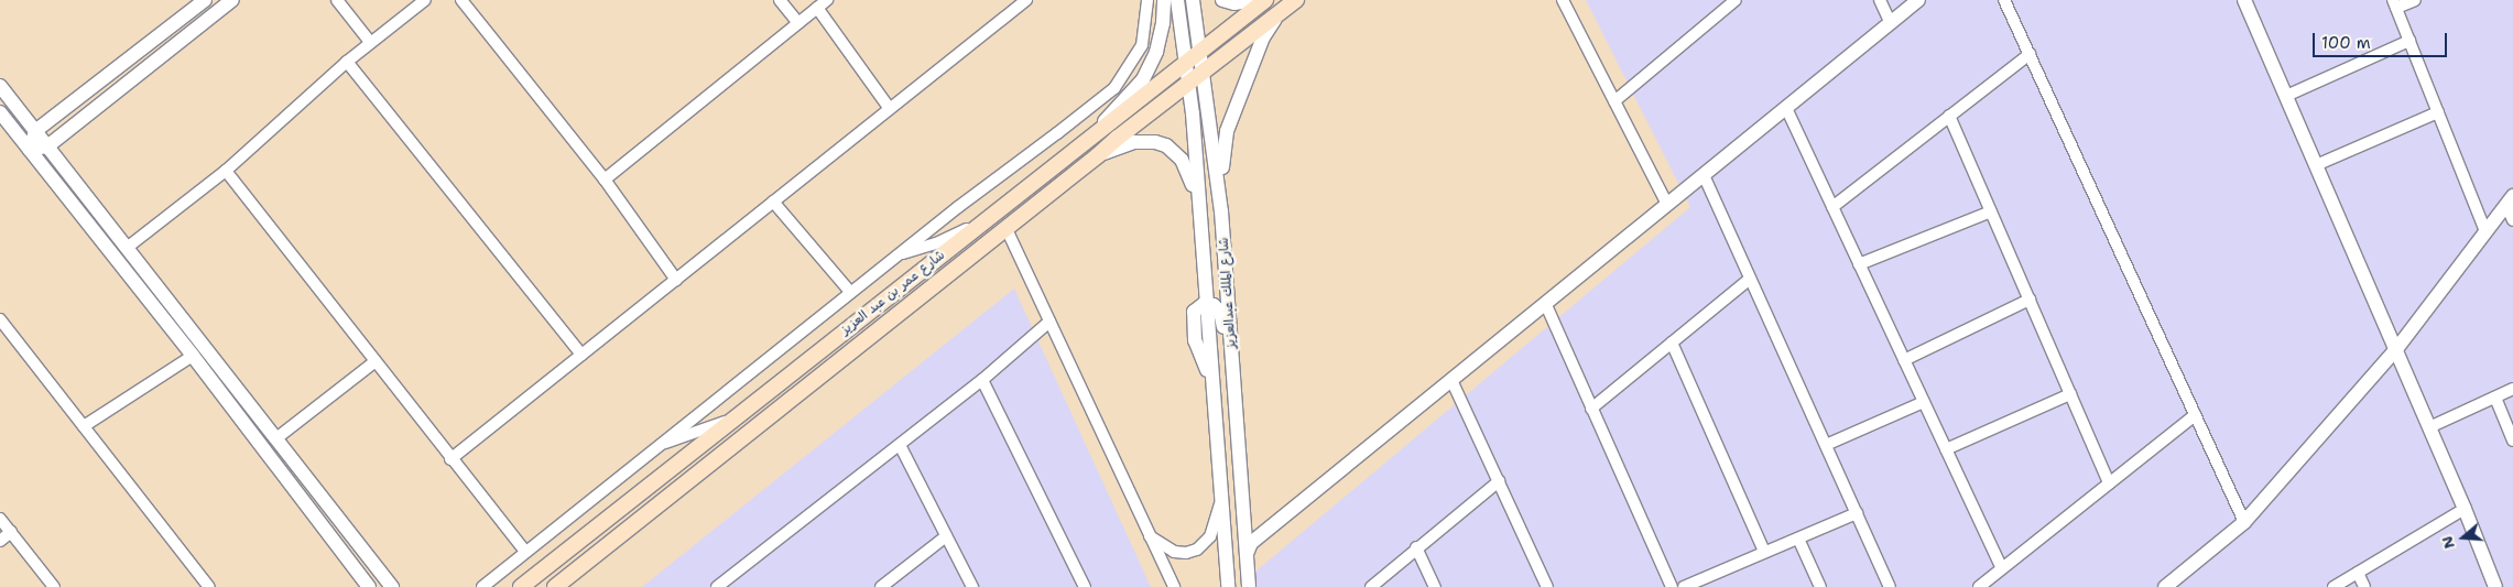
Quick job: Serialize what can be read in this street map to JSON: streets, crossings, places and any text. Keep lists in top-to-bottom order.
{
  "streets": {
    "main road": ["شارع عمر بن عبد العزيز"],
    "street": ["شارع الملك عبدالعزيز"]
  },
  "crossings": [
    ["شارع عمر بن عبد العزيز", "شارع الملك عبدالعزيز"]
  ],
  "scale_bar": "100 m",
  "north": "left"
}
